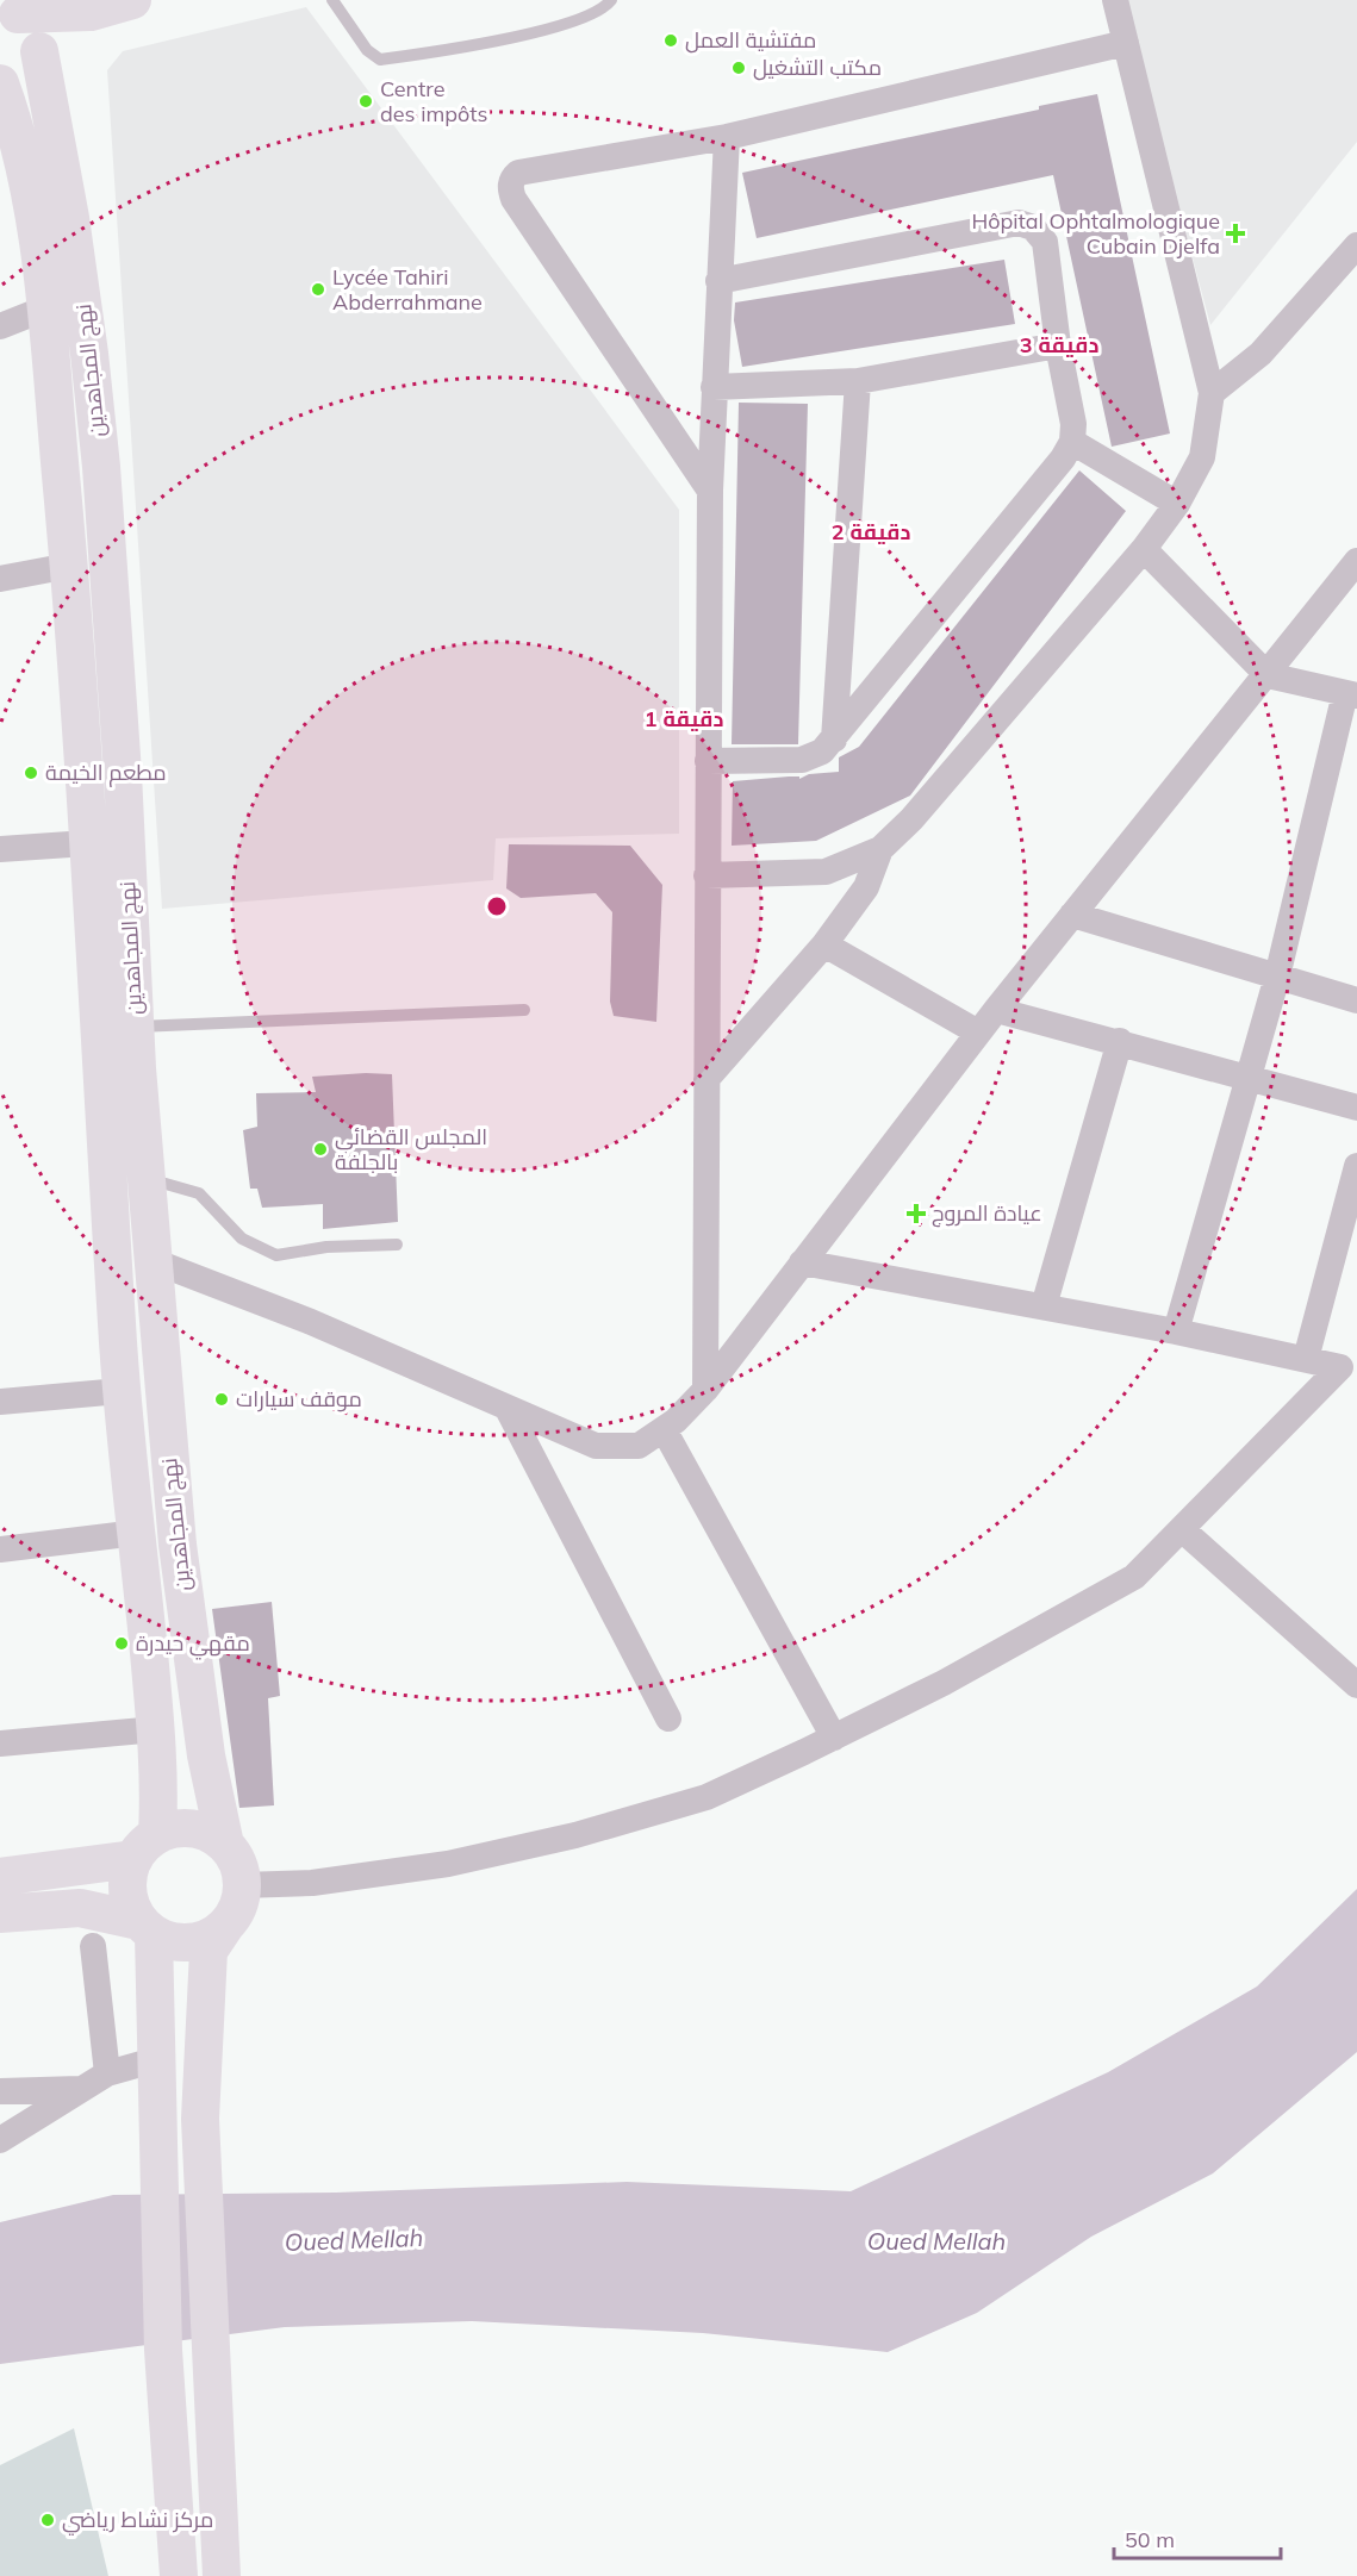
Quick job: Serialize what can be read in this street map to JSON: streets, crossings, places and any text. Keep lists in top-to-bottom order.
{
  "streets": {
    "main road": ["نهج المجاهدين"]
  },
  "water": ["Oued Mellah"],
  "places": {
    "other": [
      "مفتشية العمل",
      "مكتب التشغيل",
      "Centre des impôts",
      "Lycée Tahiri Abderrahmane",
      "مطعم الخيمة",
      "المجلس القضائي بالجلفة",
      "موقف سيارات",
      "مقهي حيدرة",
      "مركز نشاط رياضي"
    ],
    "health": ["Hôpital Ophtalmologique Cubain Djelfa", "عيادة المروج"]
  },
  "scale_bar": "50 m",
  "rings": ["3 دقيقة", "2 دقيقة", "1 دقيقة"]
}
